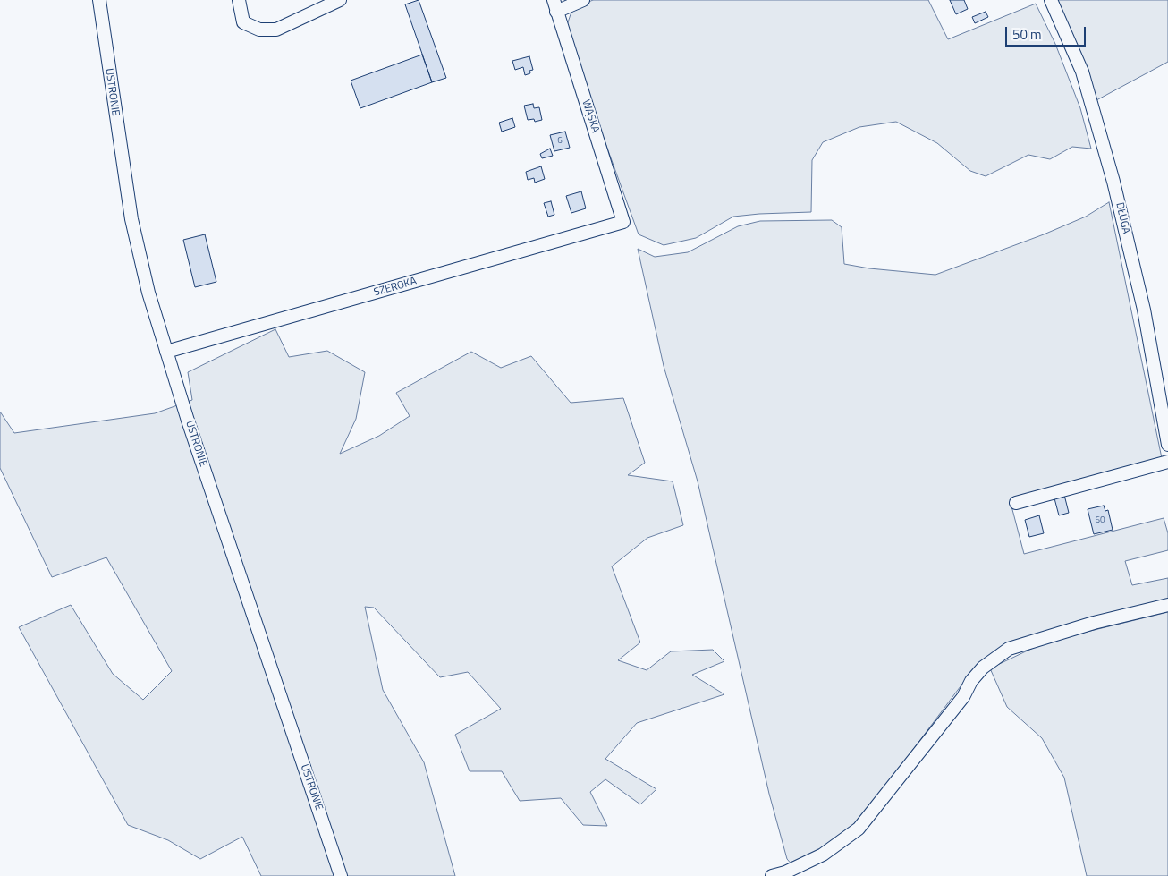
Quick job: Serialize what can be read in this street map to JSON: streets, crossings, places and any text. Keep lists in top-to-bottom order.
{
  "streets": {
    "street": [
      "USTRONIE",
      "WĄSKA",
      "DŁUGA",
      "SZEROKA"
    ]
  },
  "crossings": [
    ["USTRONIE", "SZEROKA"],
    ["WĄSKA", "SZEROKA"]
  ],
  "house_numbers": ["6", "60"],
  "scale_bar": "50 m"
}
